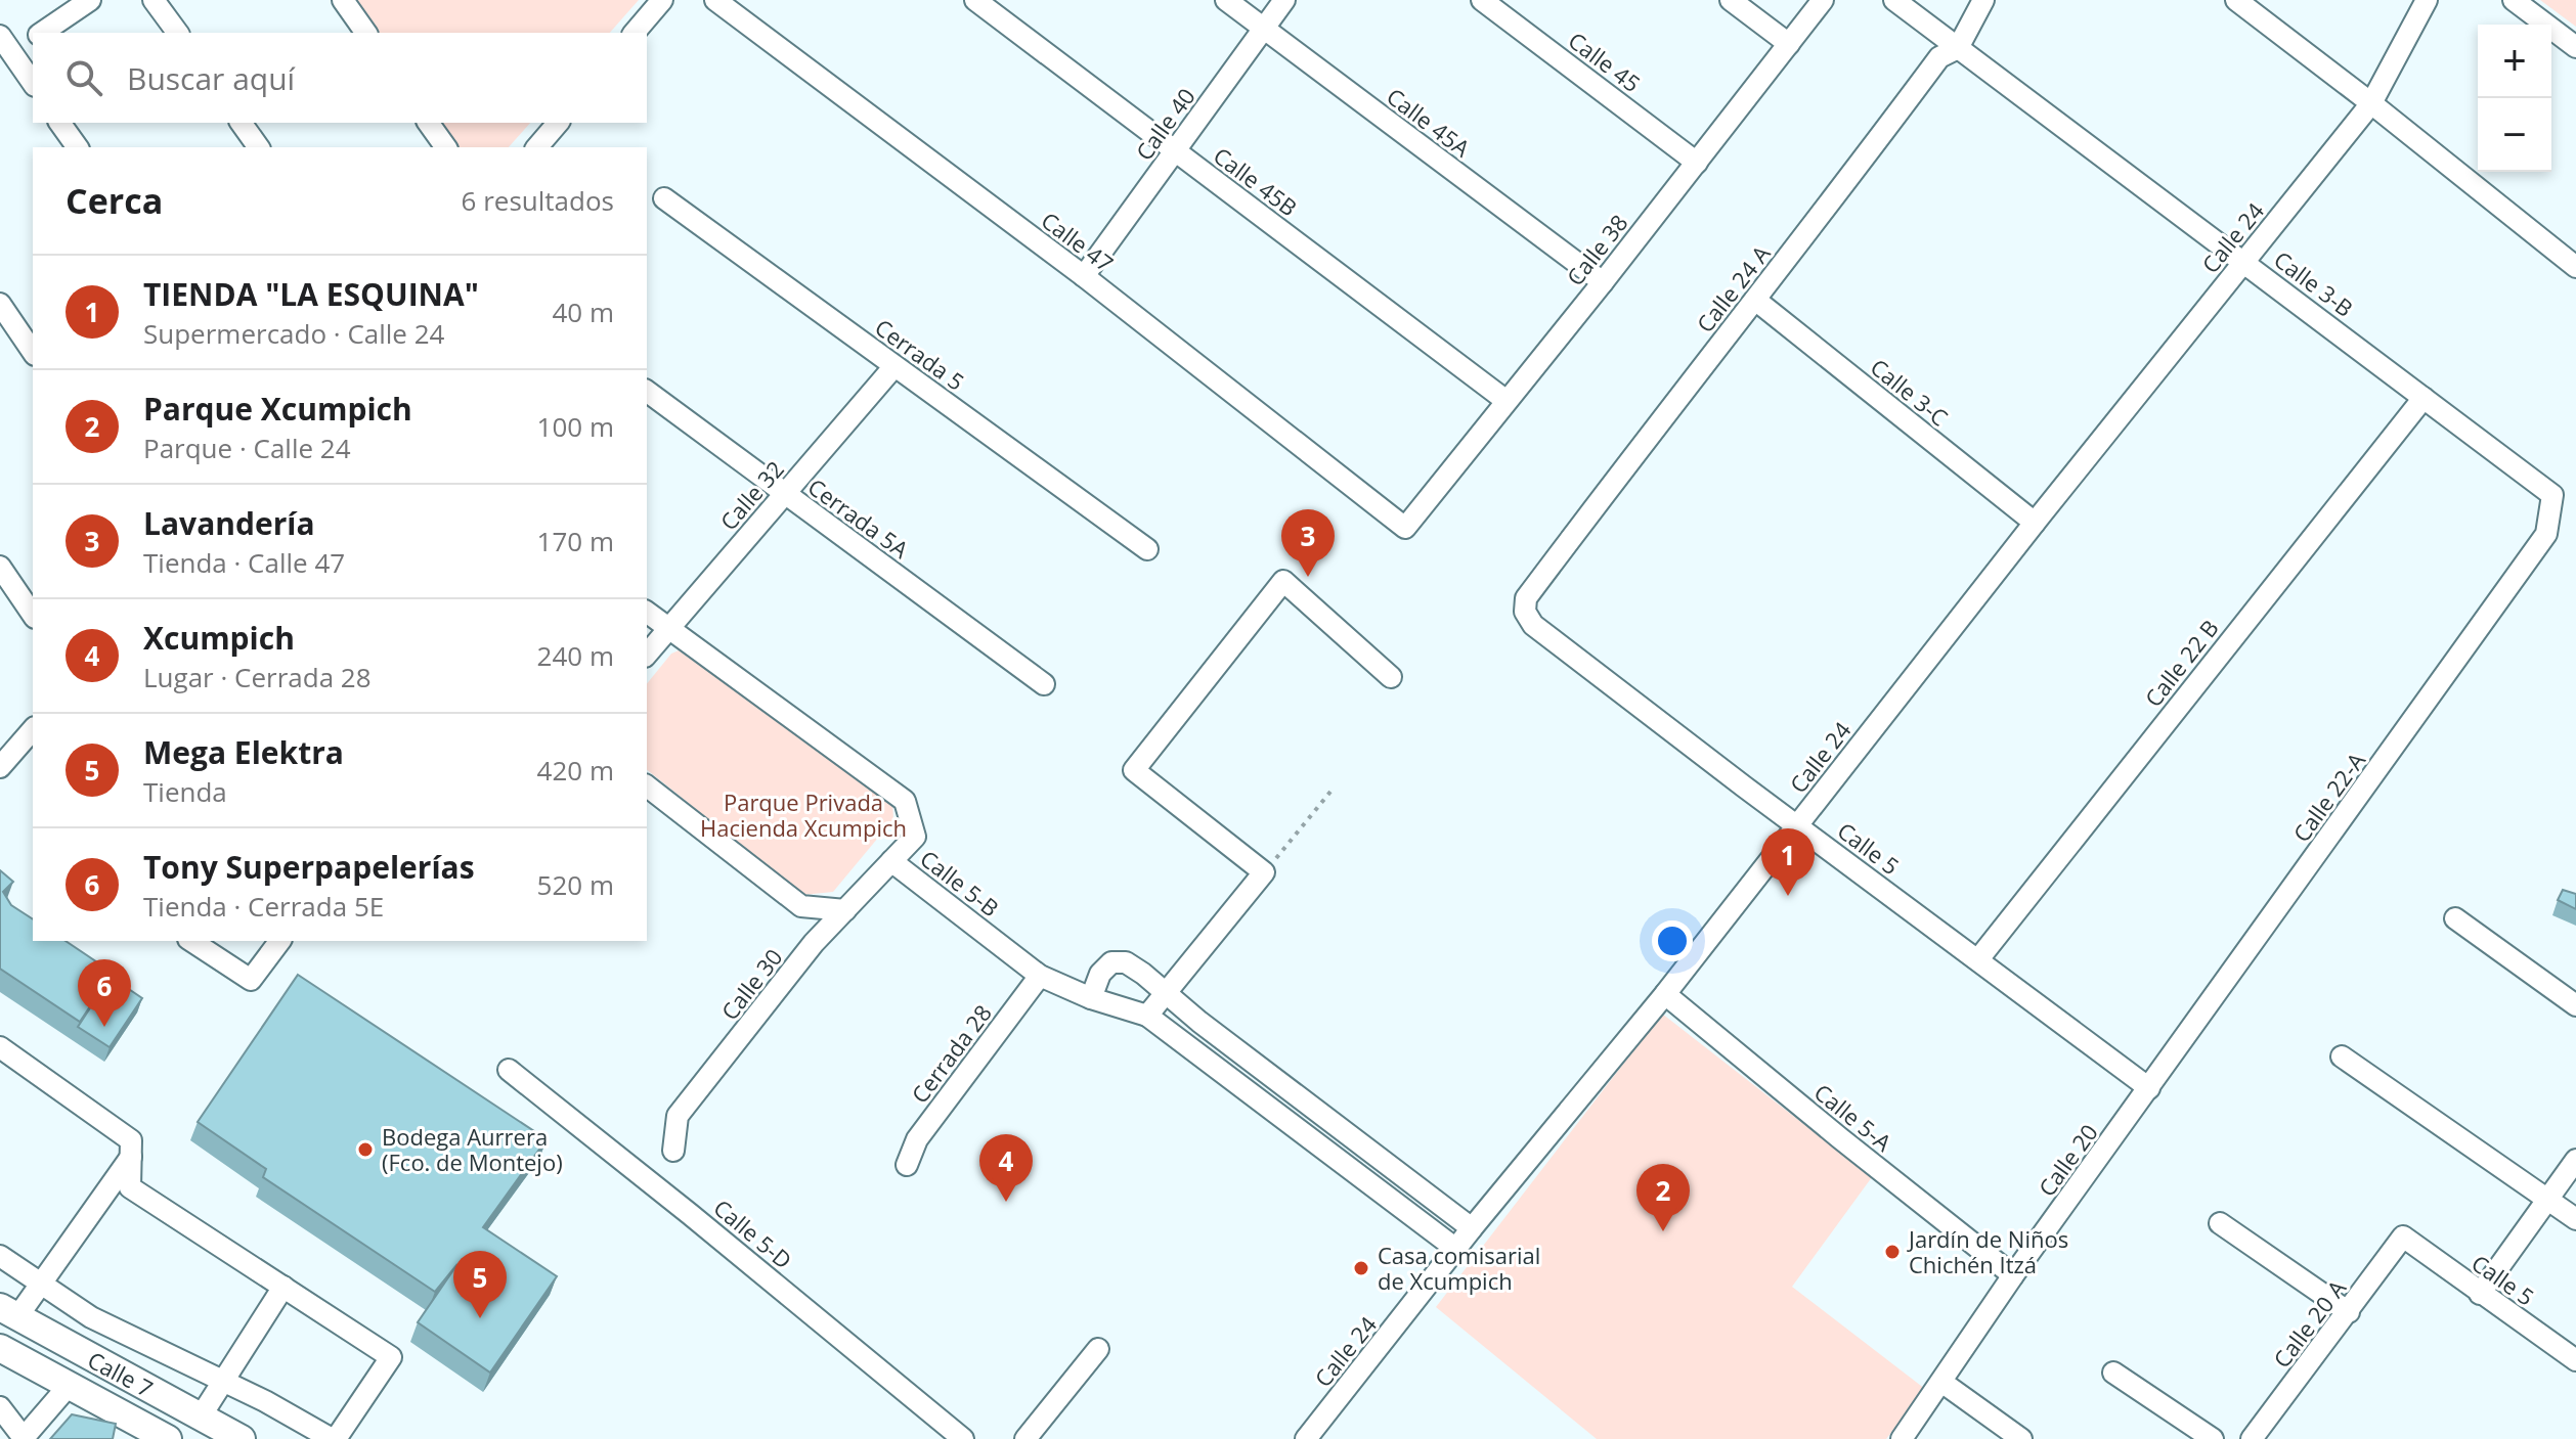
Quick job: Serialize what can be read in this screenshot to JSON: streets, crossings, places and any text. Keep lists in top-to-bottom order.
{
  "streets": {
    "main road": ["Calle 7"],
    "street": [
      "Calle 45",
      "Calle 45A",
      "Calle 40",
      "Calle 45B",
      "Calle 24",
      "Calle 47",
      "Calle 38",
      "Calle 3-B",
      "Calle 24 A",
      "Cerrada 5",
      "Calle 3-C",
      "Calle 32",
      "Cerrada 5A",
      "Calle 22 B",
      "Calle 22-A",
      "Calle 5",
      "Calle 5-B",
      "Calle 30",
      "Cerrada 28",
      "Calle 5-A",
      "Calle 20",
      "Calle 5-D",
      "Calle 20 A"
    ]
  },
  "crossings": [
    ["Calle 45", "Calle 38"],
    ["Calle 45A", "Calle 40"],
    ["Calle 45A", "Calle 38"],
    ["Calle 40", "Calle 45B"],
    ["Calle 40", "Calle 47"],
    ["Calle 45B", "Calle 38"],
    ["Calle 24", "Calle 3-B"],
    ["Calle 24", "Calle 3-C"],
    ["Calle 24", "Calle 5"],
    ["Calle 24", "Calle 5-B"],
    ["Calle 24", "Calle 5-A"],
    ["Calle 47", "Calle 38"],
    ["Calle 3-B", "Calle 24 A"],
    ["Calle 3-B", "Calle 22 B"],
    ["Calle 3-B", "Calle 22-A"],
    ["Calle 24 A", "Calle 3-C"],
    ["Calle 24 A", "Calle 5"],
    ["Cerrada 5", "Calle 32"],
    ["Calle 32", "Cerrada 5A"],
    ["Calle 32", "Calle 5-B"],
    ["Calle 22 B", "Calle 5"],
    ["Calle 22-A", "Calle 5"],
    ["Calle 22-A", "Calle 20"],
    ["Calle 5", "Calle 20"],
    ["Calle 5", "Calle 20 A"],
    ["Calle 5-B", "Calle 30"],
    ["Calle 5-B", "Cerrada 28"],
    ["Calle 5-A", "Calle 20"]
  ],
  "parks": ["Parque Privada Hacienda Xcumpich"],
  "places": ["Bodega Aurrera (Fco. de Montejo)", "Jardín de Niños Chichén Itzá", "Casa comisarial de Xcumpich"],
  "page": {
    "map_buttons": ["+", "−"],
    "search": "Buscar aquí",
    "heading": ["Cerca", "6 resultados"],
    "list": [
      {
        "mark": "1",
        "name": "TIENDA \"LA ESQUINA\"",
        "note": "Supermercado · Calle 24",
        "value": "40 m"
      },
      {
        "mark": "2",
        "name": "Parque Xcumpich",
        "note": "Parque · Calle 24",
        "value": "100 m"
      },
      {
        "mark": "3",
        "name": "Lavandería",
        "note": "Tienda · Calle 47",
        "value": "170 m"
      },
      {
        "mark": "4",
        "name": "Xcumpich",
        "note": "Lugar · Cerrada 28",
        "value": "240 m"
      },
      {
        "mark": "5",
        "name": "Mega Elektra",
        "note": "Tienda",
        "value": "420 m"
      },
      {
        "mark": "6",
        "name": "Tony Superpapelerías",
        "note": "Tienda · Cerrada 5E",
        "value": "520 m"
      }
    ],
    "pins": [
      "3",
      "1",
      "6",
      "4",
      "2",
      "5"
    ]
  }
}
